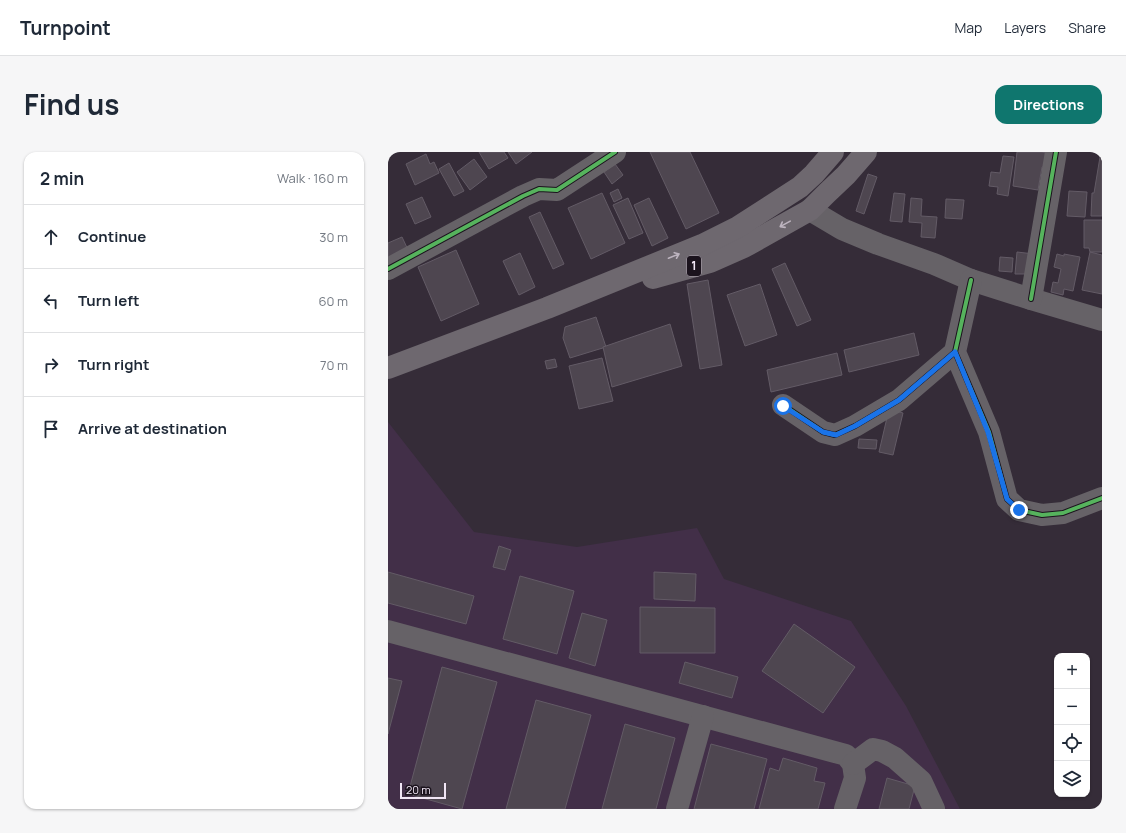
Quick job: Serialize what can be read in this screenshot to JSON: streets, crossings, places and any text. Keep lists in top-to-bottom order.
{
  "streets": {
    "highway": ["1"]
  },
  "scale_bar": "20 m",
  "page": {
    "header": "Turnpoint",
    "nav": ["Map", "Layers", "Share"],
    "title": "Find us",
    "buttons": "Directions",
    "heading": ["2 min", "Walk · 160 m"],
    "list": [
      ["Continue", "30 m"],
      ["Turn left", "60 m"],
      ["Turn right", "70 m"],
      "Arrive at destination"
    ],
    "map_buttons": ["+", "−"],
    "scale": "20 m"
  }
}
